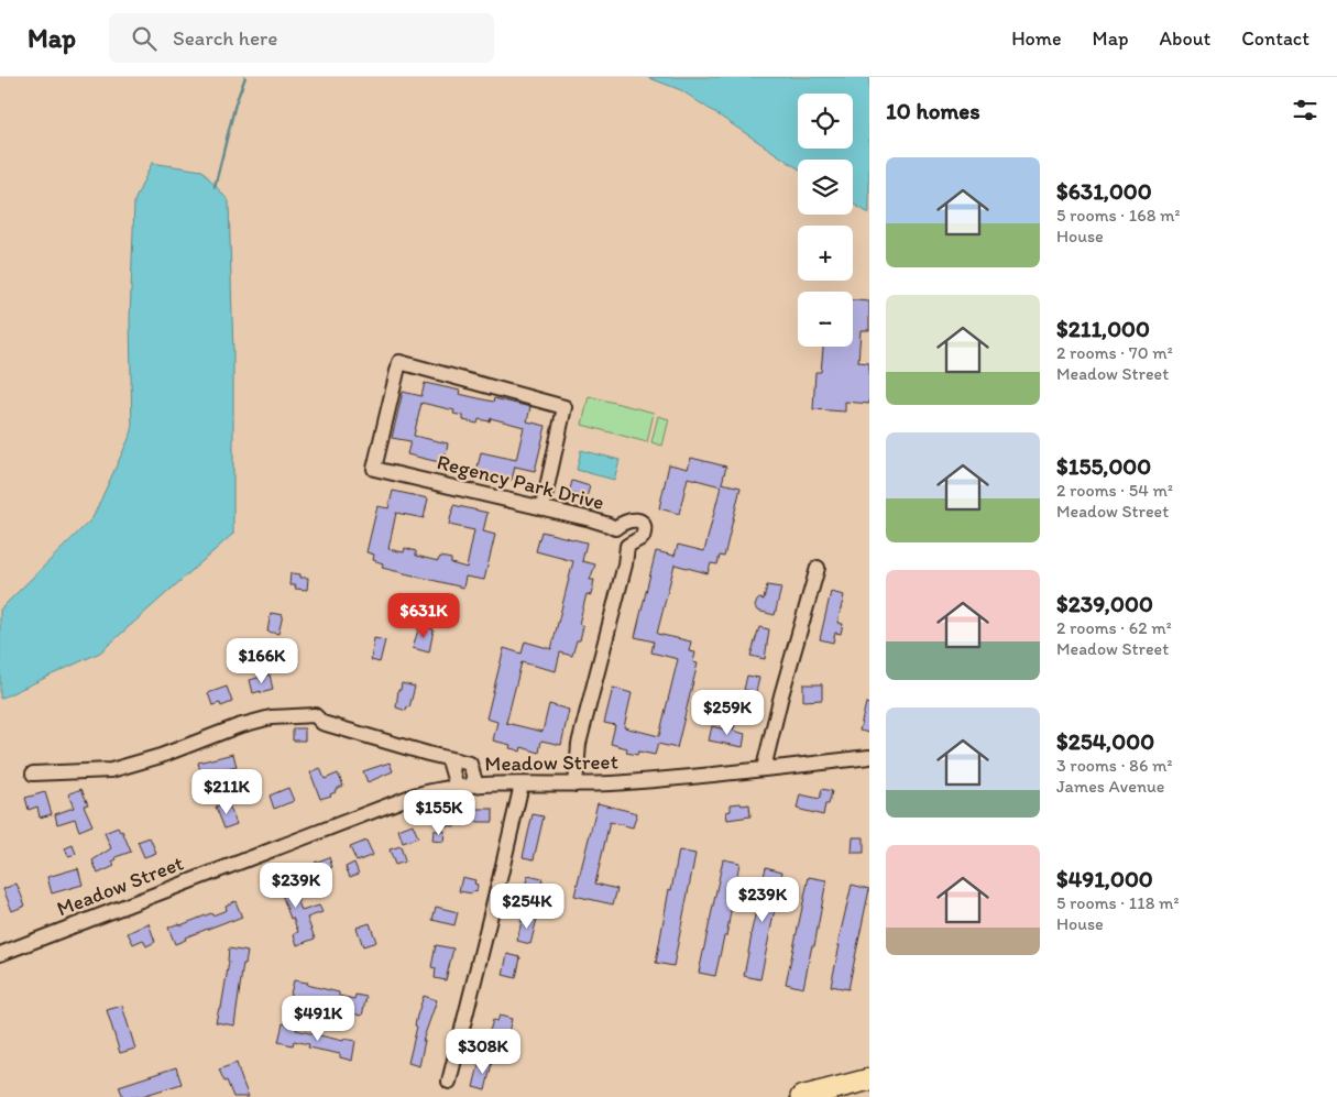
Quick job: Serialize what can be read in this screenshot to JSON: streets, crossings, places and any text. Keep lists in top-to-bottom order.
{
  "streets": {
    "street": ["Regency Park Drive", "Meadow Street"]
  },
  "crossings": [
    ["Regency Park Drive", "Meadow Street"]
  ],
  "page": {
    "header": "Map",
    "search": "Search here",
    "nav": [
      "Home",
      "Map",
      "About",
      "Contact"
    ],
    "heading": "10 homes",
    "map_buttons": ["+", "−"],
    "list": [
      {
        "name": "$631,000",
        "note": "5 rooms · 168 m² · House"
      },
      {
        "name": "$211,000",
        "note": "2 rooms · 70 m² · Meadow Street"
      },
      {
        "name": "$155,000",
        "note": "2 rooms · 54 m² · Meadow Street"
      },
      {
        "name": "$239,000",
        "note": "2 rooms · 62 m² · Meadow Street"
      },
      {
        "name": "$254,000",
        "note": "3 rooms · 86 m² · James Avenue"
      },
      {
        "name": "$491,000",
        "note": "5 rooms · 118 m² · House"
      }
    ],
    "price": [
      "$631K",
      "$166K",
      "$259K",
      "$211K",
      "$155K",
      "$239K",
      "$239K",
      "$254K",
      "$491K",
      "$308K"
    ]
  }
}
